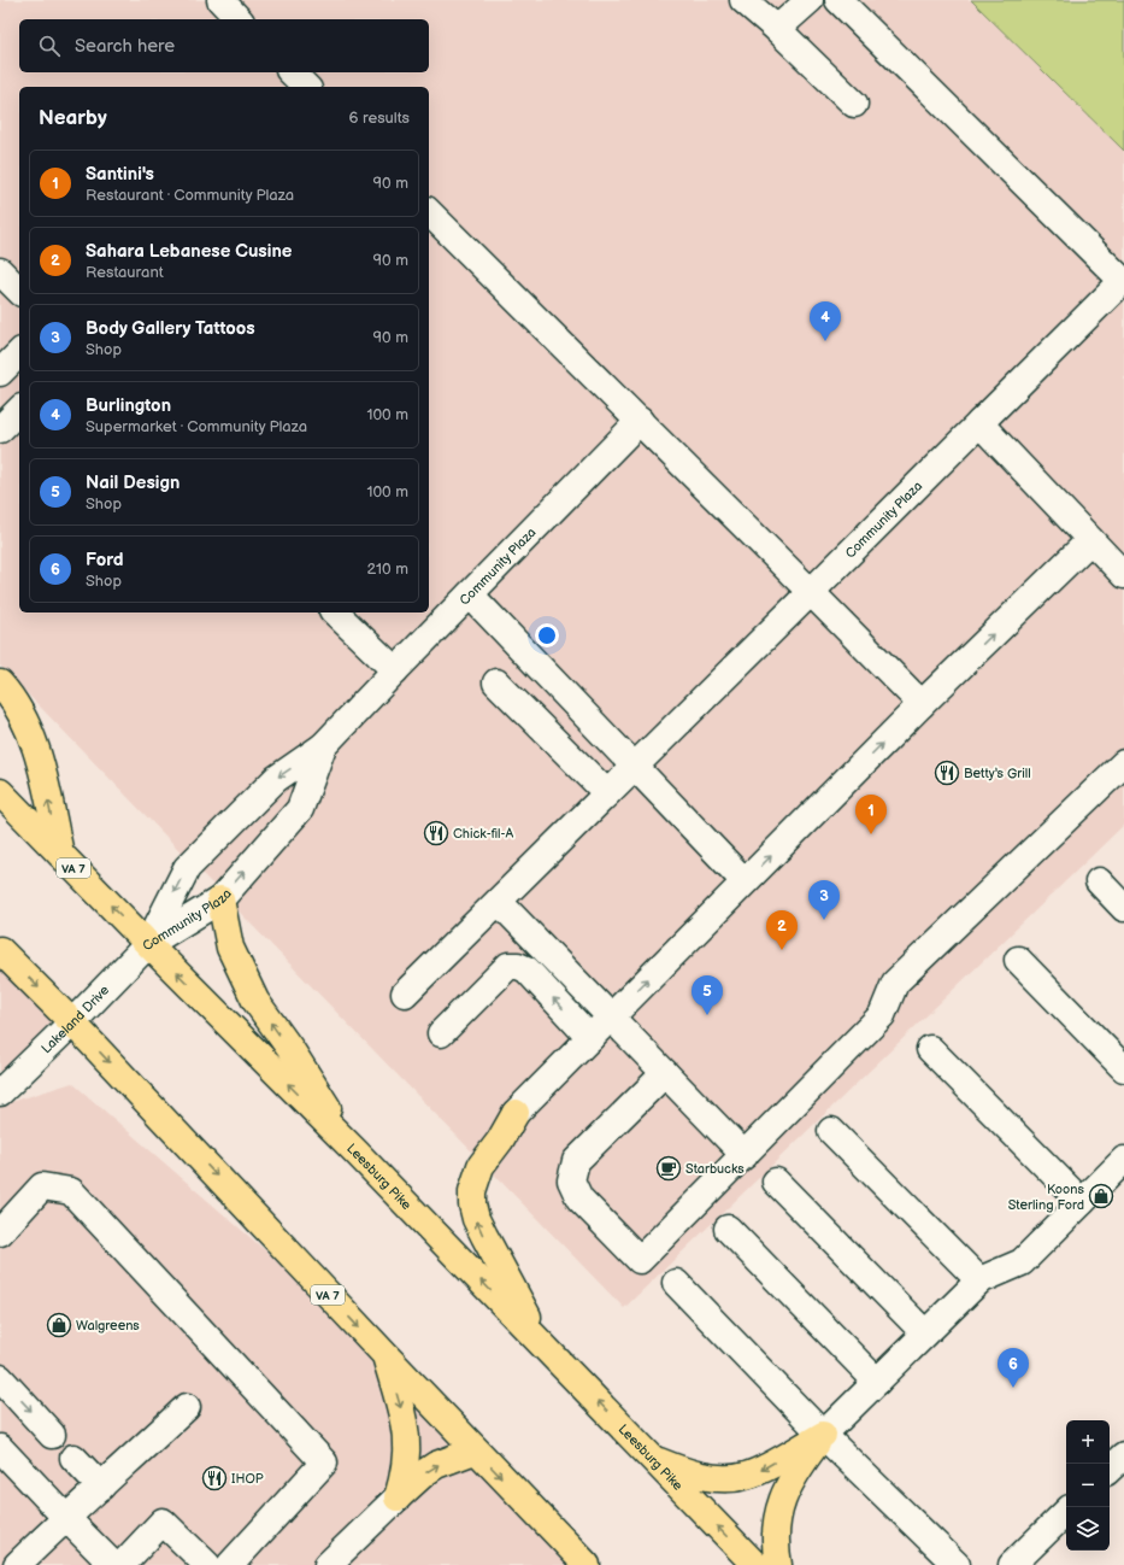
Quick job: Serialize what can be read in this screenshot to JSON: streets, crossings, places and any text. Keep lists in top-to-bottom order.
{
  "streets": {
    "highway": ["VA 7", "Leesburg Pike"],
    "street": ["Community Plaza", "Lakeland Drive"]
  },
  "crossings": [
    ["Community Plaza", "Lakeland Drive"],
    ["Community Plaza", "Leesburg Pike"],
    ["VA 7", "Lakeland Drive"],
    ["Lakeland Drive", "Leesburg Pike"]
  ],
  "places": {
    "restaurant": ["Betty's Grill", "Chick-fil-A", "IHOP"],
    "cafe": ["Starbucks"],
    "shop": ["Koons Sterling Ford", "Walgreens"]
  },
  "page": {
    "search": "Search here",
    "heading": ["Nearby", "6 results"],
    "list": [
      {
        "mark": "1",
        "name": "Santini's",
        "note": "Restaurant · Community Plaza",
        "value": "90 m"
      },
      {
        "mark": "2",
        "name": "Sahara Lebanese Cusine",
        "note": "Restaurant",
        "value": "90 m"
      },
      {
        "mark": "3",
        "name": "Body Gallery Tattoos",
        "note": "Shop",
        "value": "90 m"
      },
      {
        "mark": "4",
        "name": "Burlington",
        "note": "Supermarket · Community Plaza",
        "value": "100 m"
      },
      {
        "mark": "5",
        "name": "Nail Design",
        "note": "Shop",
        "value": "100 m"
      },
      {
        "mark": "6",
        "name": "Ford",
        "note": "Shop",
        "value": "210 m"
      }
    ],
    "pins": [
      "4",
      "1",
      "3",
      "2",
      "5",
      "6"
    ],
    "map_buttons": ["+", "−"]
  }
}
